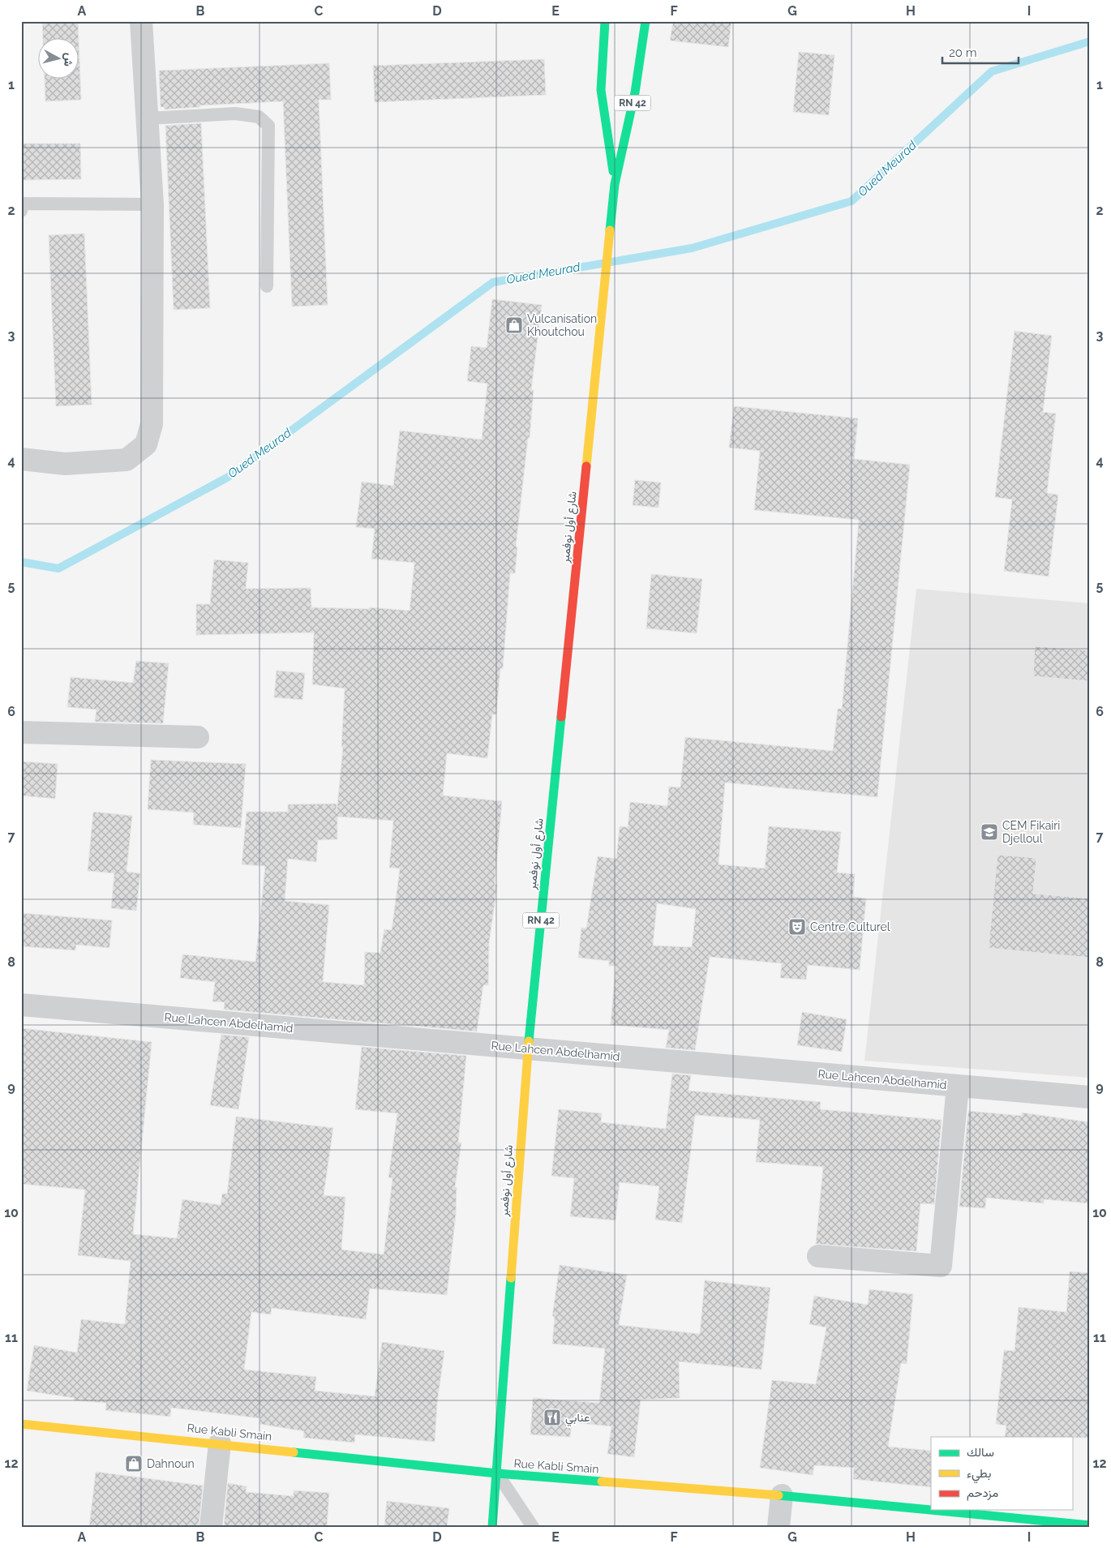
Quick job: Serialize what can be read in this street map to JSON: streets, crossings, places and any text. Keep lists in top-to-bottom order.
{
  "streets": {
    "main road": ["RN 42", "شارع أول نوفمبر", "Rue Kabli Smain"],
    "street": ["Rue Lahcen Abdelhamid"]
  },
  "crossings": [
    ["RN 42", "شارع أول نوفمبر"],
    ["شارع أول نوفمبر", "Rue Lahcen Abdelhamid"],
    ["شارع أول نوفمبر", "Rue Kabli Smain"]
  ],
  "water": ["Oued Meurad"],
  "places": {
    "shop": ["Vulcanisation Khoutchou", "Dahnoun"],
    "school or university": ["CEM Fikairi Djelloul"],
    "theatre": ["Centre Culturel"],
    "restaurant": ["عنابي"]
  },
  "legend": ["سالك", "بطيء", "مزدحم"],
  "scale_bar": "20 m",
  "north": "right",
  "grid": {
    "columns": [
      "A",
      "B",
      "C",
      "D",
      "E",
      "F",
      "G",
      "H",
      "I"
    ],
    "rows": [
      "1",
      "2",
      "3",
      "4",
      "5",
      "6",
      "7",
      "8",
      "9",
      "10",
      "11",
      "12"
    ]
  }
}
